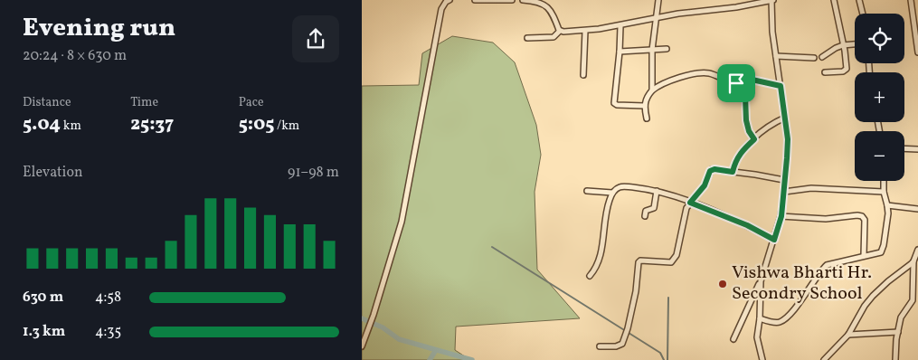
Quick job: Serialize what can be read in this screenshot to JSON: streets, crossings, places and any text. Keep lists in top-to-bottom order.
{
  "places": ["Vishwa Bharti Hr. Secondry School"],
  "page": {
    "heading": ["Evening run", "20:24 · 8 × 630 m"],
    "map_buttons": ["+", "−"],
    "stats": [
      ["Distance", "5.04 km"],
      ["Time", "25:37"],
      ["Pace", "5:05 /km"]
    ],
    "chart": ["Elevation", "91–98 m"],
    "list": [
      {
        "name": "630 m",
        "note": "4:58"
      },
      {
        "name": "1.3 km",
        "note": "4:35"
      }
    ]
  }
}
